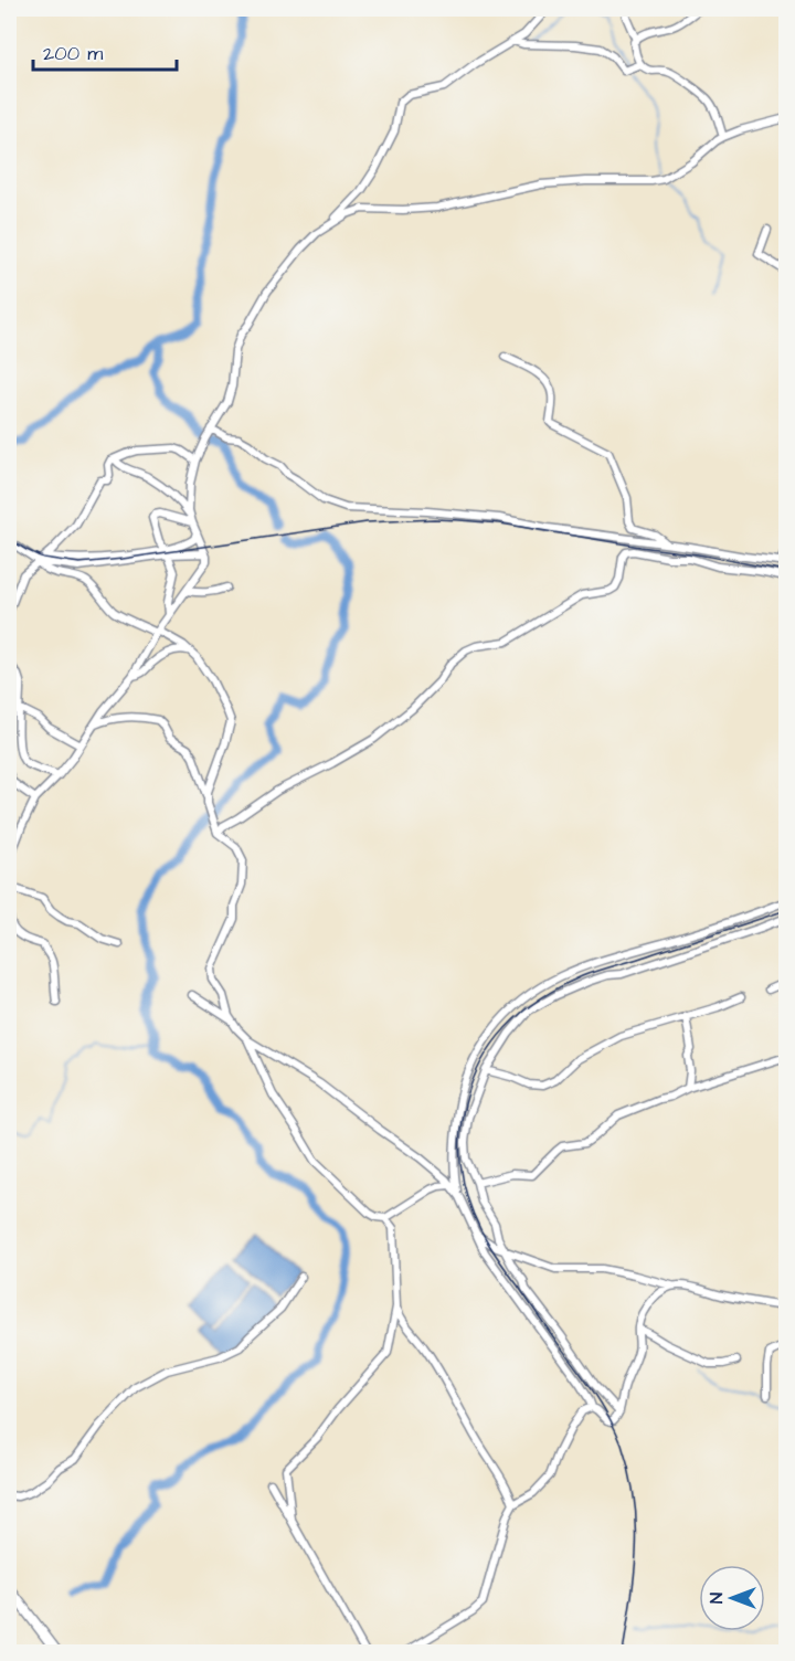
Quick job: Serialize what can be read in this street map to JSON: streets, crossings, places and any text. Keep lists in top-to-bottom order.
{
  "scale_bar": "200 m",
  "north": "left"
}
